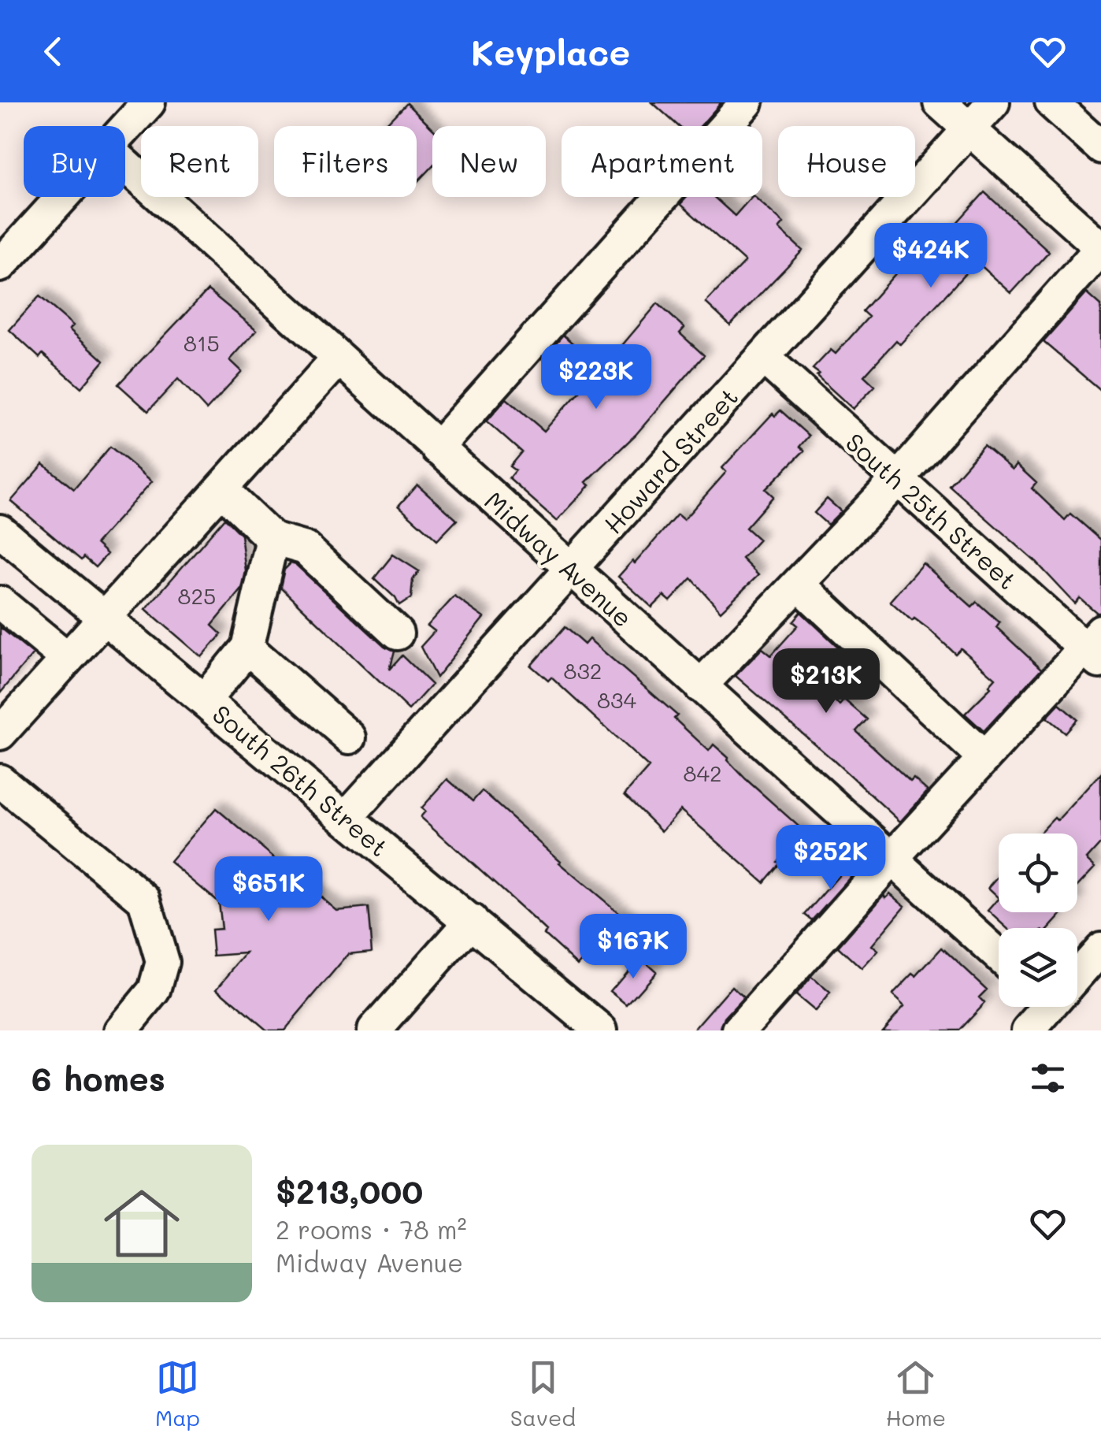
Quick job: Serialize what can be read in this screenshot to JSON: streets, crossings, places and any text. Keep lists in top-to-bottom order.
{
  "streets": {
    "street": [
      "Howard Street",
      "South 25th Street",
      "Midway Avenue",
      "South 26th Street"
    ]
  },
  "crossings": [
    ["Howard Street", "South 25th Street"],
    ["Howard Street", "Midway Avenue"],
    ["Howard Street", "South 26th Street"]
  ],
  "house_numbers": [
    "815",
    "825",
    "832",
    "834",
    "842"
  ],
  "page": {
    "header": "Keyplace",
    "chip": [
      "Buy",
      "Rent",
      "Filters",
      "New",
      "Apartment",
      "House"
    ],
    "price": [
      "$424K",
      "$223K",
      "$213K",
      "$252K",
      "$651K",
      "$167K"
    ],
    "heading": "6 homes",
    "list": [
      {
        "name": "$213,000",
        "note": "2 rooms · 78 m² · Midway Avenue"
      }
    ],
    "tabs": ["Map", "Saved", "Home"]
  }
}
